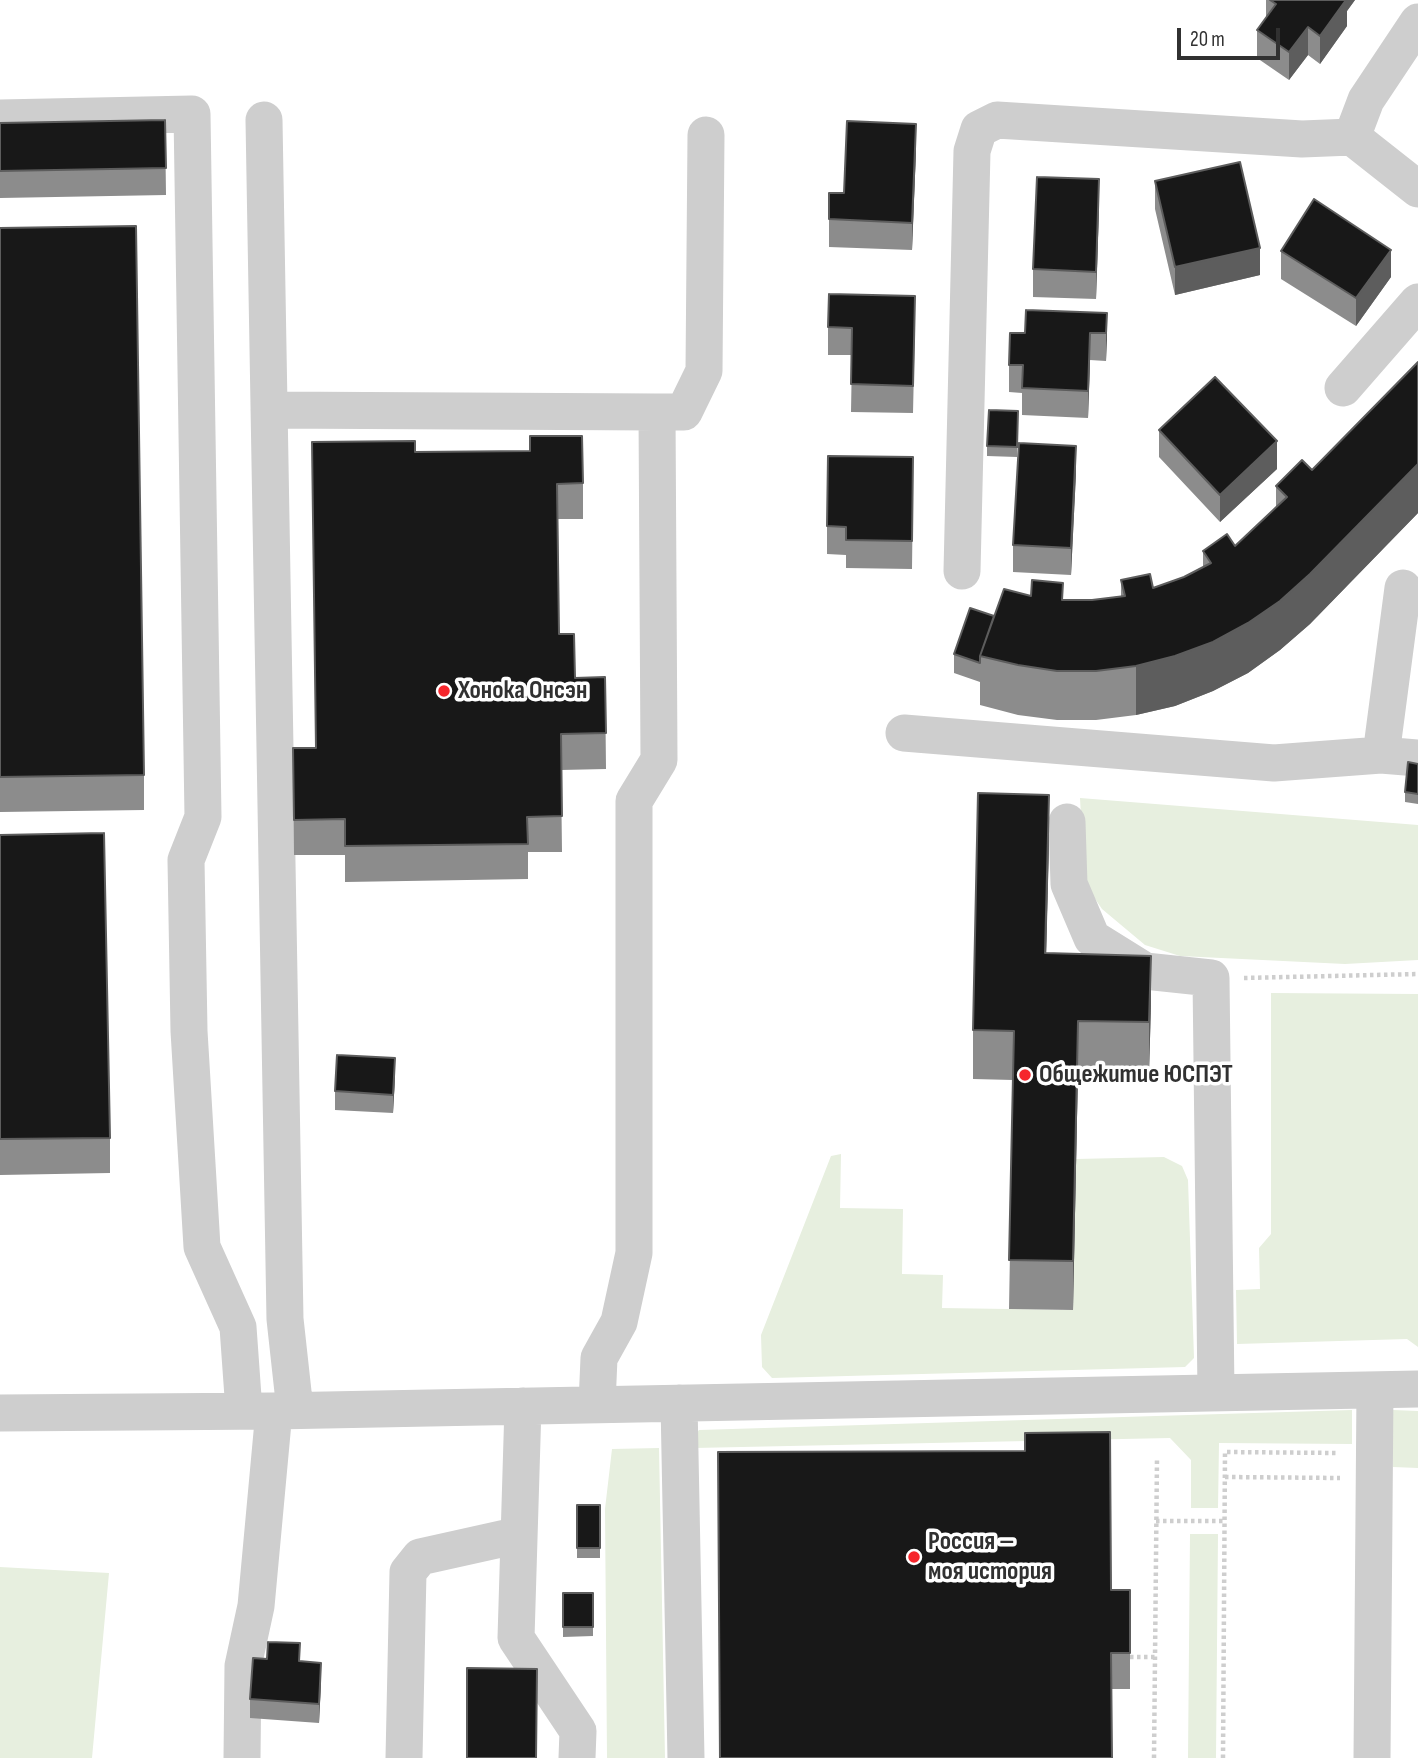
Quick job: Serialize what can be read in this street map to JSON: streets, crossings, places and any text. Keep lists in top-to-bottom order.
{
  "places": ["Хонока Онсэн", "Общежитие ЮСПЭТ", "Россия – моя история"],
  "scale_bar": "20 m"
}
